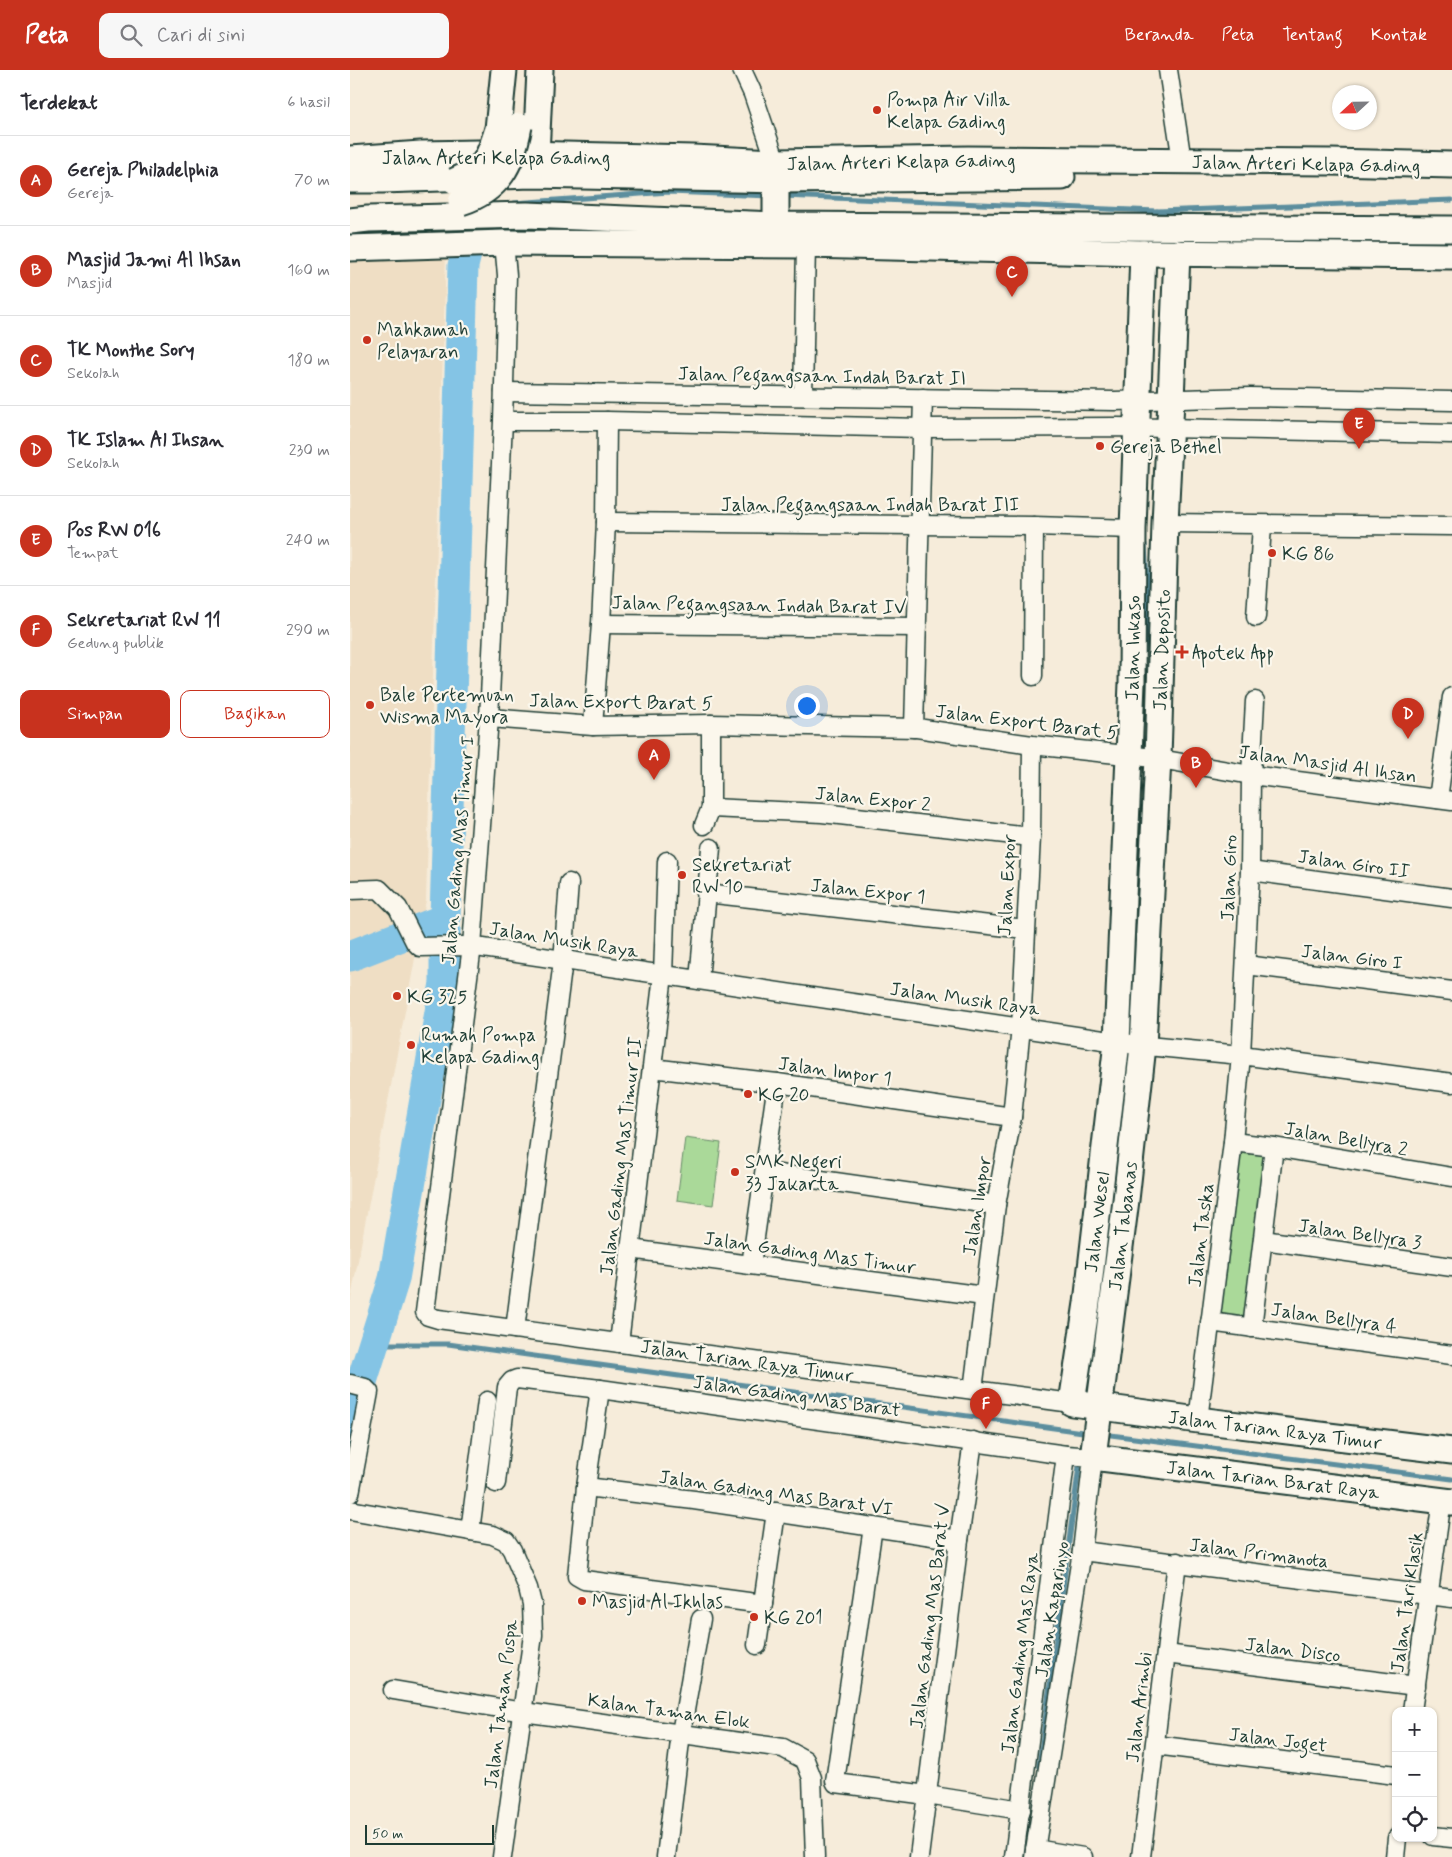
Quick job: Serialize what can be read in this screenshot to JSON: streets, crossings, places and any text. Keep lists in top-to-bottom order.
{
  "streets": {
    "street": [
      "Jalan Arteri Kelapa Gading",
      "Jalan Pegangsaan Indah Barat II",
      "Jalan Pegangsaan Indah Barat III",
      "Jalan Pegangsaan Indah Barat IV",
      "Jalan Inkaso",
      "Jalan Deposito",
      "Jalan Export Barat 5",
      "Jalan Masjid Al Ihsan",
      "Jalan Expor 2",
      "Jalan Gading Mas Timur I",
      "Jalan Giro II",
      "Jalan Giro",
      "Jalan Expor",
      "Jalan Expor 1",
      "Jalan Musik Raya",
      "Jalan Giro I",
      "Jalan Impor 1",
      "Jalan Bellyra 2",
      "Jalan Gading Mas Timur II",
      "Jalan Impor",
      "Jalan Tabanas",
      "Jalan Bellyra 3",
      "Jalan Taska",
      "Jalan Gading Mas Timur",
      "Jalan Bellyra 4",
      "Jalan Tarian Raya Timur",
      "Jalan Gading Mas Barat",
      "Jalan Tarian Barat Raya",
      "Jalan Gading Mas Barat VI",
      "Jalan Primanota",
      "Jalan Tari Klasik",
      "Jalan Kaparinyo",
      "Jalan Gading Mas Barat V",
      "Jalan Disco",
      "Jalan Gading Mas Raya",
      "Jalan Taman Puspa",
      "Jalan Arimbi",
      "Kalan Taman Elok",
      "Jalan Joget"
    ]
  },
  "crossings": [
    ["Jalan Arteri Kelapa Gading", "Jalan Inkaso"],
    ["Jalan Arteri Kelapa Gading", "Jalan Deposito"],
    ["Jalan Pegangsaan Indah Barat II", "Jalan Inkaso"],
    ["Jalan Pegangsaan Indah Barat II", "Jalan Deposito"],
    ["Jalan Pegangsaan Indah Barat III", "Jalan Inkaso"],
    ["Jalan Inkaso", "Jalan Deposito"],
    ["Jalan Deposito", "Jalan Export Barat 5"],
    ["Jalan Deposito", "Jalan Masjid Al Ihsan"],
    ["Jalan Export Barat 5", "Jalan Masjid Al Ihsan"],
    ["Jalan Export Barat 5", "Jalan Gading Mas Timur I"],
    ["Jalan Export Barat 5", "Jalan Expor"],
    ["Jalan Masjid Al Ihsan", "Jalan Giro"],
    ["Jalan Expor 2", "Jalan Expor"],
    ["Jalan Gading Mas Timur I", "Jalan Musik Raya"],
    ["Jalan Gading Mas Timur I", "Jalan Tarian Raya Timur"],
    ["Jalan Giro II", "Jalan Giro"],
    ["Jalan Giro", "Jalan Musik Raya"],
    ["Jalan Giro", "Jalan Giro I"],
    ["Jalan Giro", "Jalan Taska"],
    ["Jalan Expor", "Jalan Expor 1"],
    ["Jalan Expor", "Jalan Musik Raya"],
    ["Jalan Expor", "Jalan Impor"],
    ["Jalan Musik Raya", "Jalan Gading Mas Timur II"],
    ["Jalan Musik Raya", "Jalan Impor"],
    ["Jalan Musik Raya", "Jalan Tabanas"],
    ["Jalan Musik Raya", "Jalan Taska"],
    ["Jalan Impor 1", "Jalan Gading Mas Timur II"],
    ["Jalan Impor 1", "Jalan Impor"],
    ["Jalan Bellyra 2", "Jalan Taska"],
    ["Jalan Gading Mas Timur II", "Jalan Gading Mas Timur"],
    ["Jalan Gading Mas Timur II", "Jalan Tarian Raya Timur"],
    ["Jalan Impor", "Jalan Gading Mas Timur"],
    ["Jalan Impor", "Jalan Tarian Raya Timur"],
    ["Jalan Tabanas", "Jalan Tarian Raya Timur"],
    ["Jalan Tabanas", "Jalan Gading Mas Barat"],
    ["Jalan Tabanas", "Jalan Tarian Barat Raya"],
    ["Jalan Tabanas", "Jalan Kaparinyo"],
    ["Jalan Taska", "Jalan Bellyra 4"],
    ["Jalan Taska", "Jalan Tarian Raya Timur"],
    ["Jalan Gading Mas Barat", "Jalan Tarian Barat Raya"],
    ["Jalan Gading Mas Barat", "Jalan Kaparinyo"],
    ["Jalan Gading Mas Barat", "Jalan Gading Mas Barat V"],
    ["Jalan Gading Mas Barat", "Jalan Gading Mas Raya"],
    ["Jalan Tarian Barat Raya", "Jalan Tari Klasik"],
    ["Jalan Tarian Barat Raya", "Jalan Kaparinyo"],
    ["Jalan Gading Mas Barat VI", "Jalan Gading Mas Barat V"],
    ["Jalan Primanota", "Jalan Tari Klasik"],
    ["Jalan Primanota", "Jalan Kaparinyo"],
    ["Jalan Primanota", "Jalan Arimbi"],
    ["Jalan Tari Klasik", "Jalan Disco"],
    ["Jalan Disco", "Jalan Arimbi"],
    ["Jalan Taman Puspa", "Kalan Taman Elok"],
    ["Jalan Arimbi", "Jalan Joget"]
  ],
  "places": {
    "other": [
      "Pompa Air Villa Kelapa Gading",
      "Mahkamah Pelayaran",
      "Gereja Bethel",
      "KG 86",
      "Bale Pertemuan Wisma Mayora",
      "Sekretariat RW 10",
      "KG 325",
      "Rumah Pompa Kelapa Gading",
      "KG 20",
      "SMK Negeri 33 Jakarta",
      "Masjid Al Ikhlas",
      "KG 201"
    ],
    "health": ["Apotek App"]
  },
  "scale_bar": "50 m",
  "north": "left",
  "page": {
    "header": "Peta",
    "search": "Cari di sini",
    "nav": [
      "Beranda",
      "Peta",
      "Tentang",
      "Kontak"
    ],
    "heading": ["Terdekat", "6 hasil"],
    "list": [
      {
        "mark": "A",
        "name": "Gereja Philadelphia",
        "note": "Gereja",
        "value": "70 m"
      },
      {
        "mark": "B",
        "name": "Masjid Jami Al Ihsan",
        "note": "Masjid",
        "value": "160 m"
      },
      {
        "mark": "C",
        "name": "TK Monthe Sory",
        "note": "Sekolah",
        "value": "180 m"
      },
      {
        "mark": "D",
        "name": "TK Islam Al Ihsan",
        "note": "Sekolah",
        "value": "230 m"
      },
      {
        "mark": "E",
        "name": "Pos RW 016",
        "note": "Tempat",
        "value": "240 m"
      },
      {
        "mark": "F",
        "name": "Sekretariat RW 11",
        "note": "Gedung publik",
        "value": "290 m"
      }
    ],
    "pins": [
      "C",
      "E",
      "D",
      "A",
      "B",
      "F"
    ],
    "buttons": ["Simpan", "Bagikan"],
    "map_buttons": ["+", "−"],
    "scale": "50 m"
  }
}
